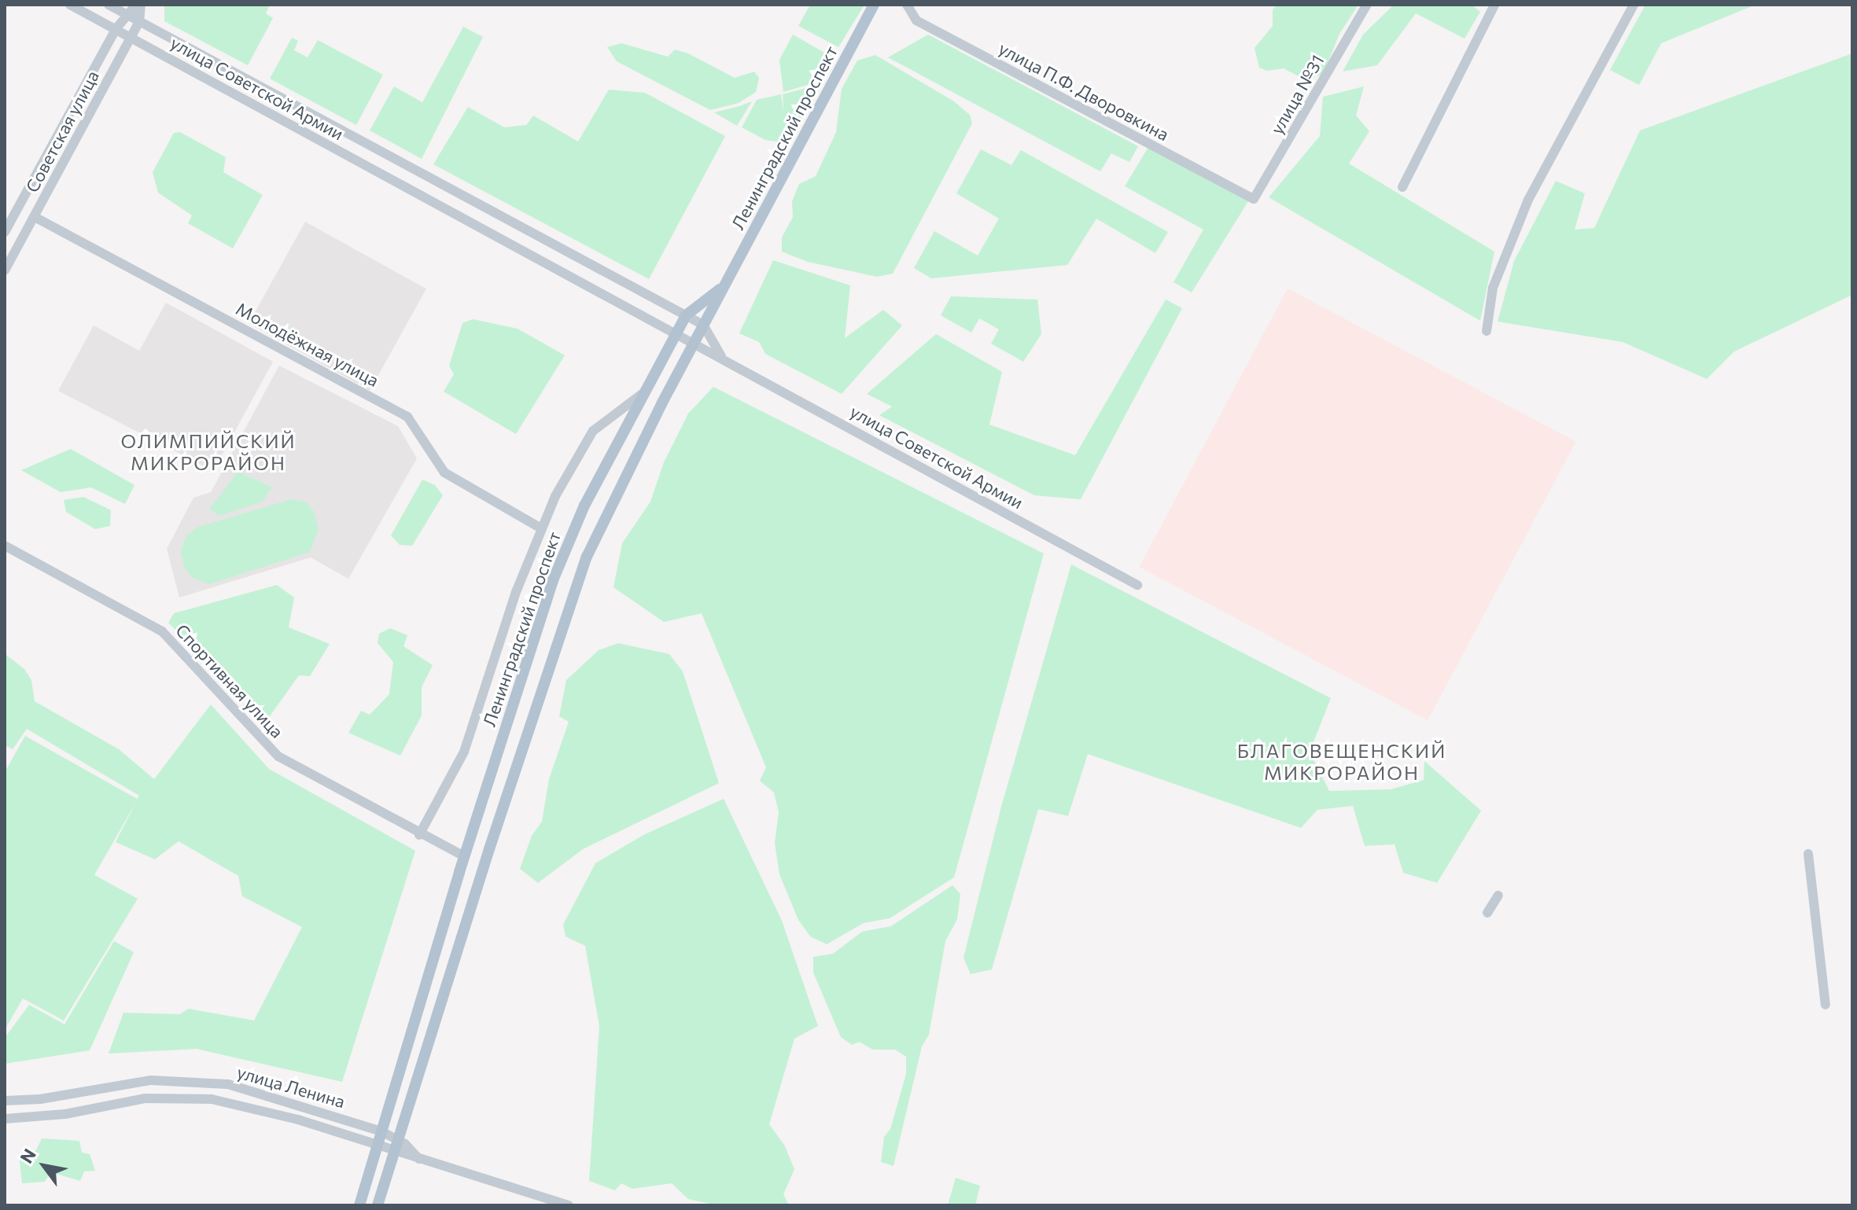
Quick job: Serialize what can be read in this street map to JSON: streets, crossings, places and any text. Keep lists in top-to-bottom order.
{
  "streets": {
    "main road": ["Ленинградский проспект"],
    "street": [
      "улица Советской Армии",
      "улица П.Ф. Дворовкина",
      "улица №31",
      "Советская улица",
      "Молодёжная улица",
      "Спортивная улица",
      "улица Ленина"
    ]
  },
  "crossings": [
    ["улица Советской Армии", "Советская улица"],
    ["улица Советской Армии", "Ленинградский проспект"],
    ["улица П.Ф. Дворовкина", "улица №31"],
    ["Советская улица", "Молодёжная улица"],
    ["Ленинградский проспект", "Спортивная улица"],
    ["Ленинградский проспект", "улица Ленина"]
  ],
  "districts": ["ОЛИМПИЙСКИЙ МИКРОРАЙОН", "БЛАГОВЕЩЕНСКИЙ МИКРОРАЙОН"],
  "north": "top left"
}
